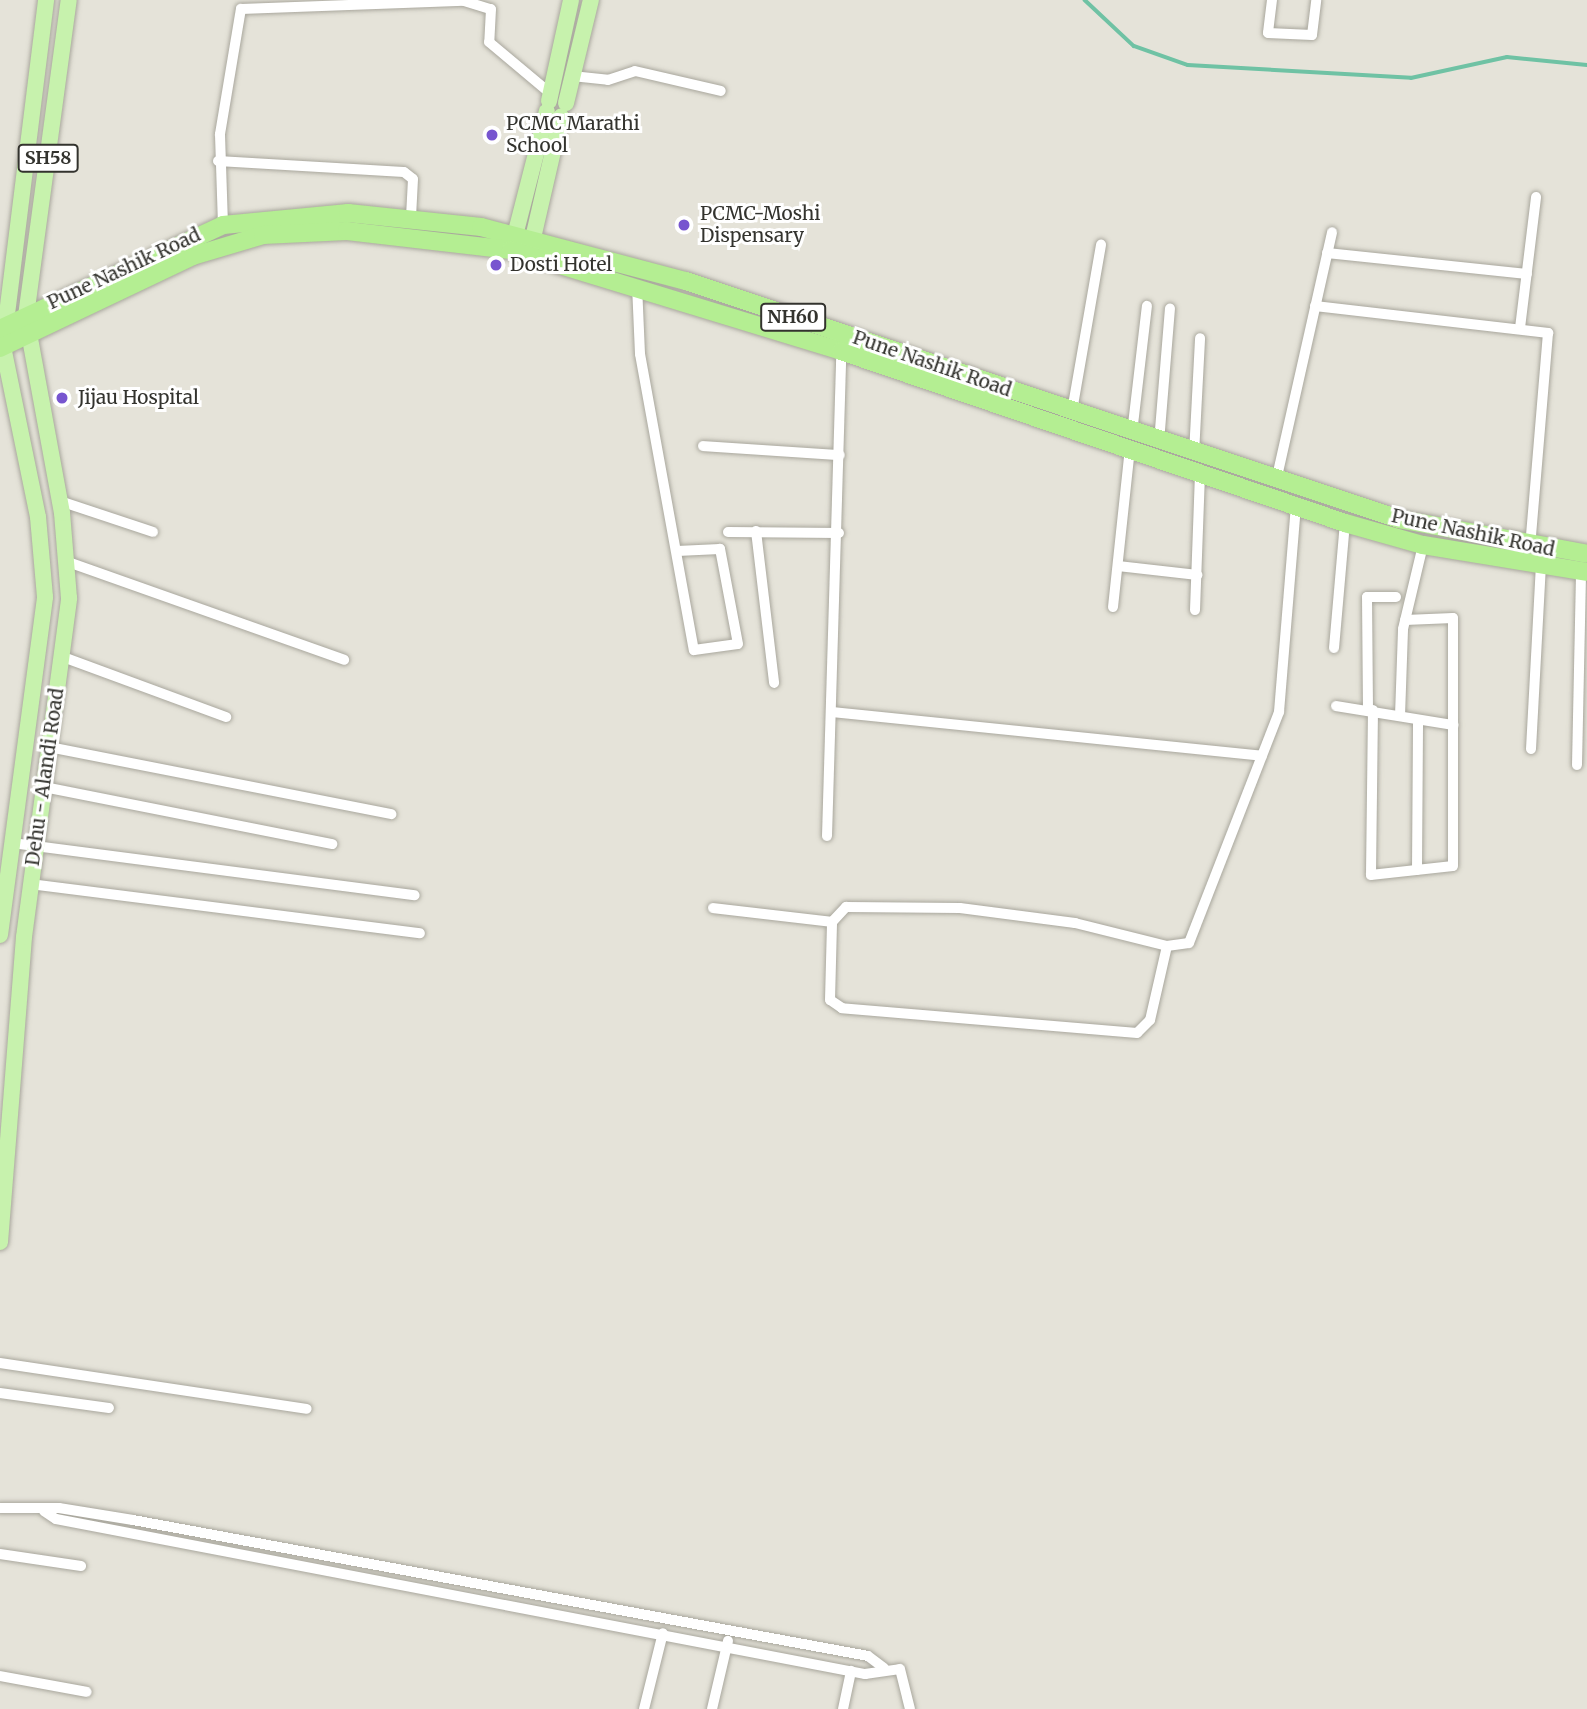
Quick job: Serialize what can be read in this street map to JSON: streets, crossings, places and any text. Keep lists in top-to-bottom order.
{
  "streets": {
    "highway": ["Pune Nashik Road", "NH60"],
    "main road": ["SH58", "Dehu - Alandi Road"]
  },
  "crossings": [
    ["SH58", "Pune Nashik Road"],
    ["SH58", "Dehu - Alandi Road"],
    ["Pune Nashik Road", "Dehu - Alandi Road"]
  ],
  "places": [
    "PCMC Marathi School",
    "PCMC-Moshi Dispensary",
    "Dosti Hotel",
    "Jijau Hospital"
  ]
}
